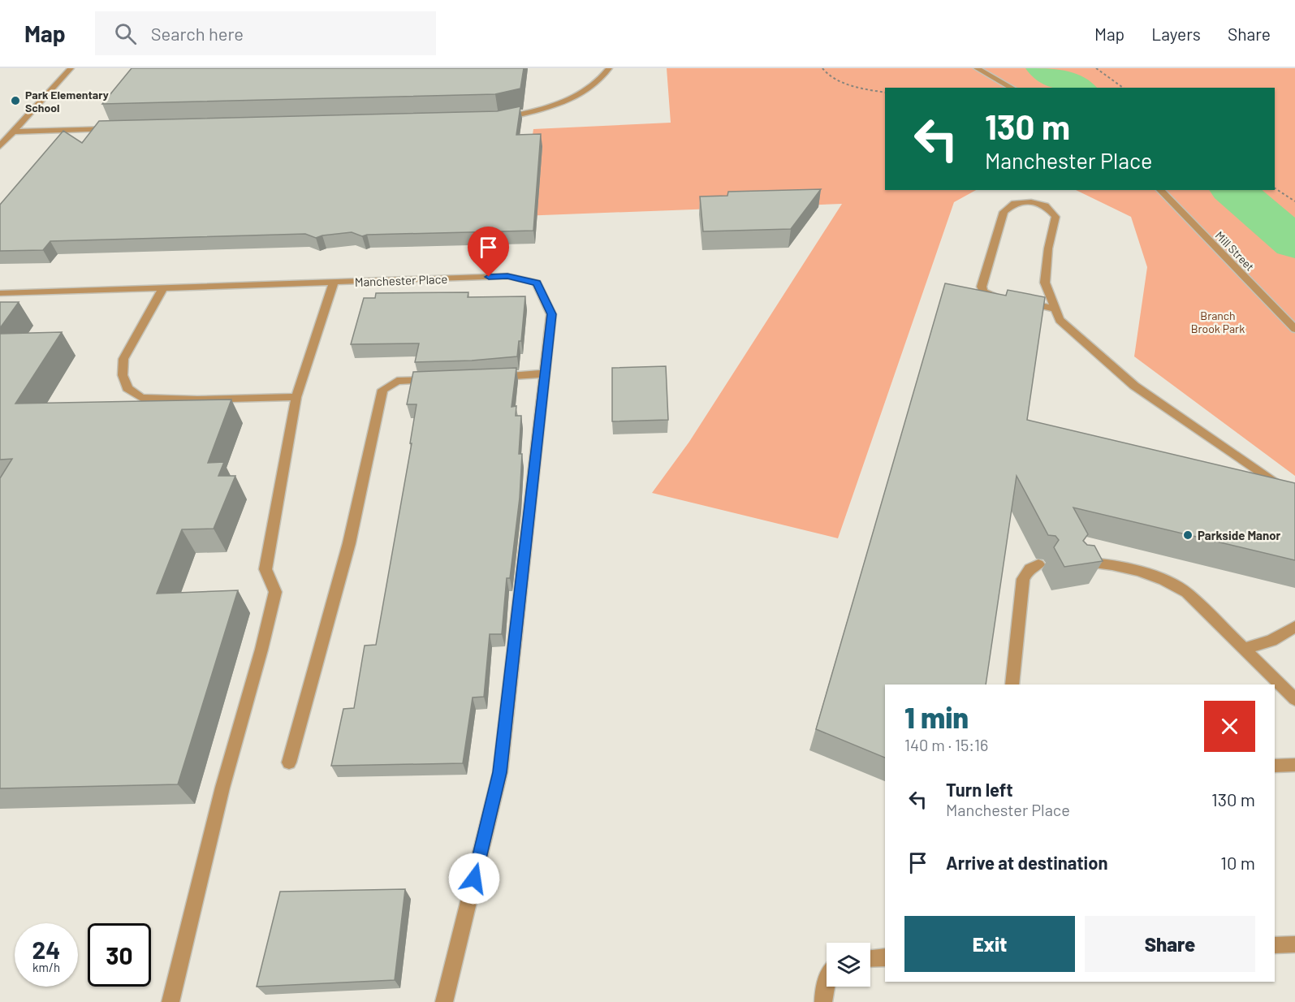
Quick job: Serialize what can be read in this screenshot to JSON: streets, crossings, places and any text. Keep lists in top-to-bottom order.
{
  "streets": {
    "street": ["Mill Street", "Manchester Place"]
  },
  "parks": ["Branch Brook Park"],
  "places": ["Park Elementary School", "Parkside Manor"],
  "page": {
    "header": "Map",
    "search": "Search here",
    "nav": ["Map", "Layers", "Share"],
    "turn": ["130 m", "Manchester Place"],
    "heading": ["1 min", "140 m · 15:16"],
    "list": [
      {
        "name": "Turn left",
        "note": "Manchester Place",
        "value": "130 m"
      },
      {
        "name": "Arrive at destination",
        "value": "10 m"
      }
    ],
    "buttons": ["Exit", "Share"],
    "speed": "24 km/h",
    "limit": "30"
  }
}
